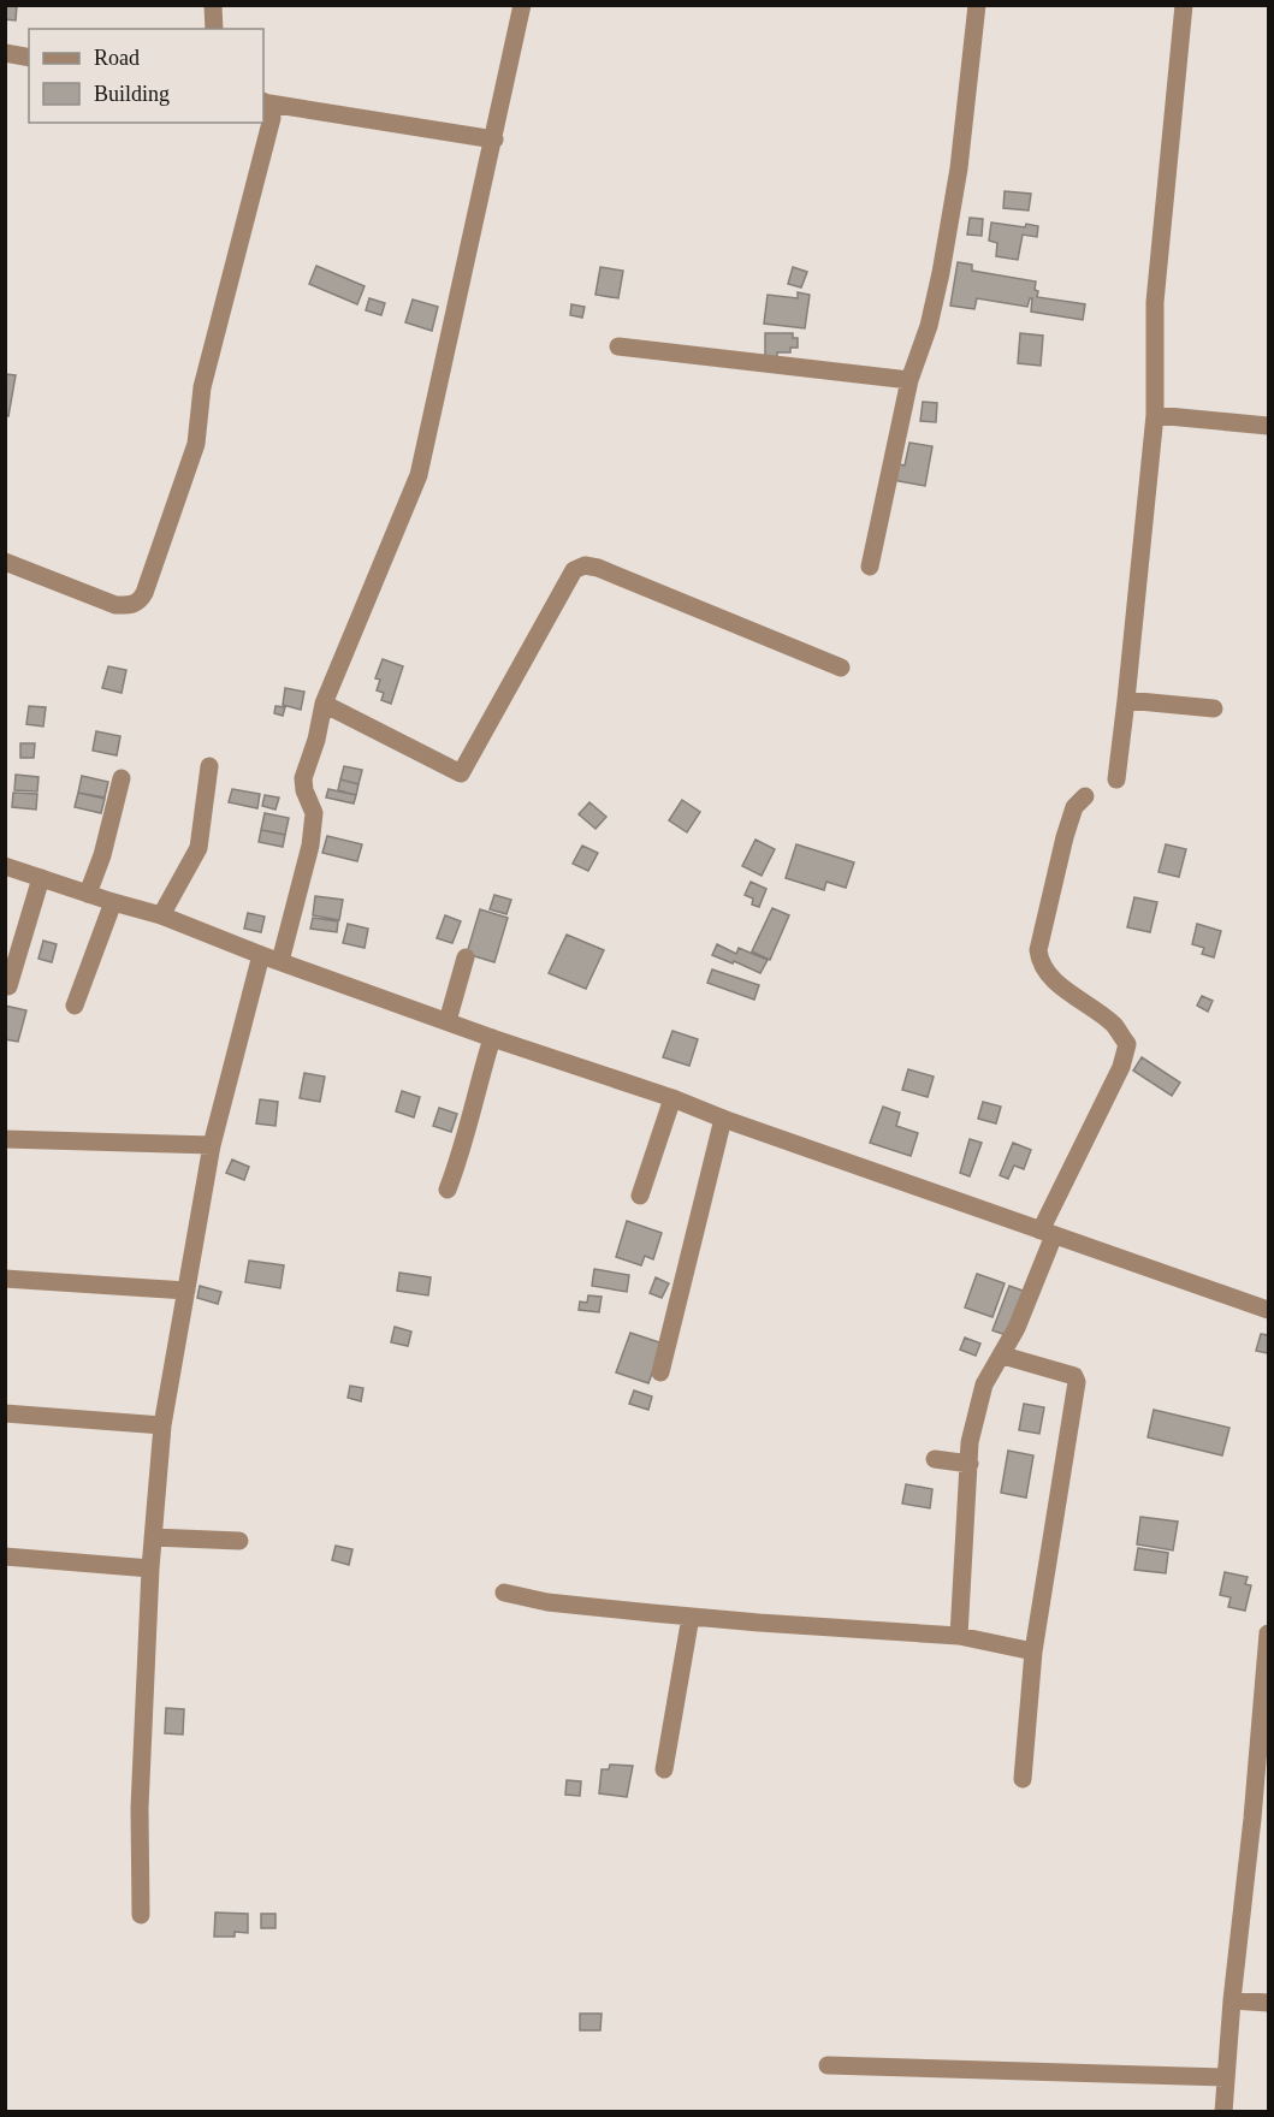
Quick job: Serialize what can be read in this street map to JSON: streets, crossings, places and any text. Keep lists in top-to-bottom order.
{
  "legend": ["Road", "Building"]
}
